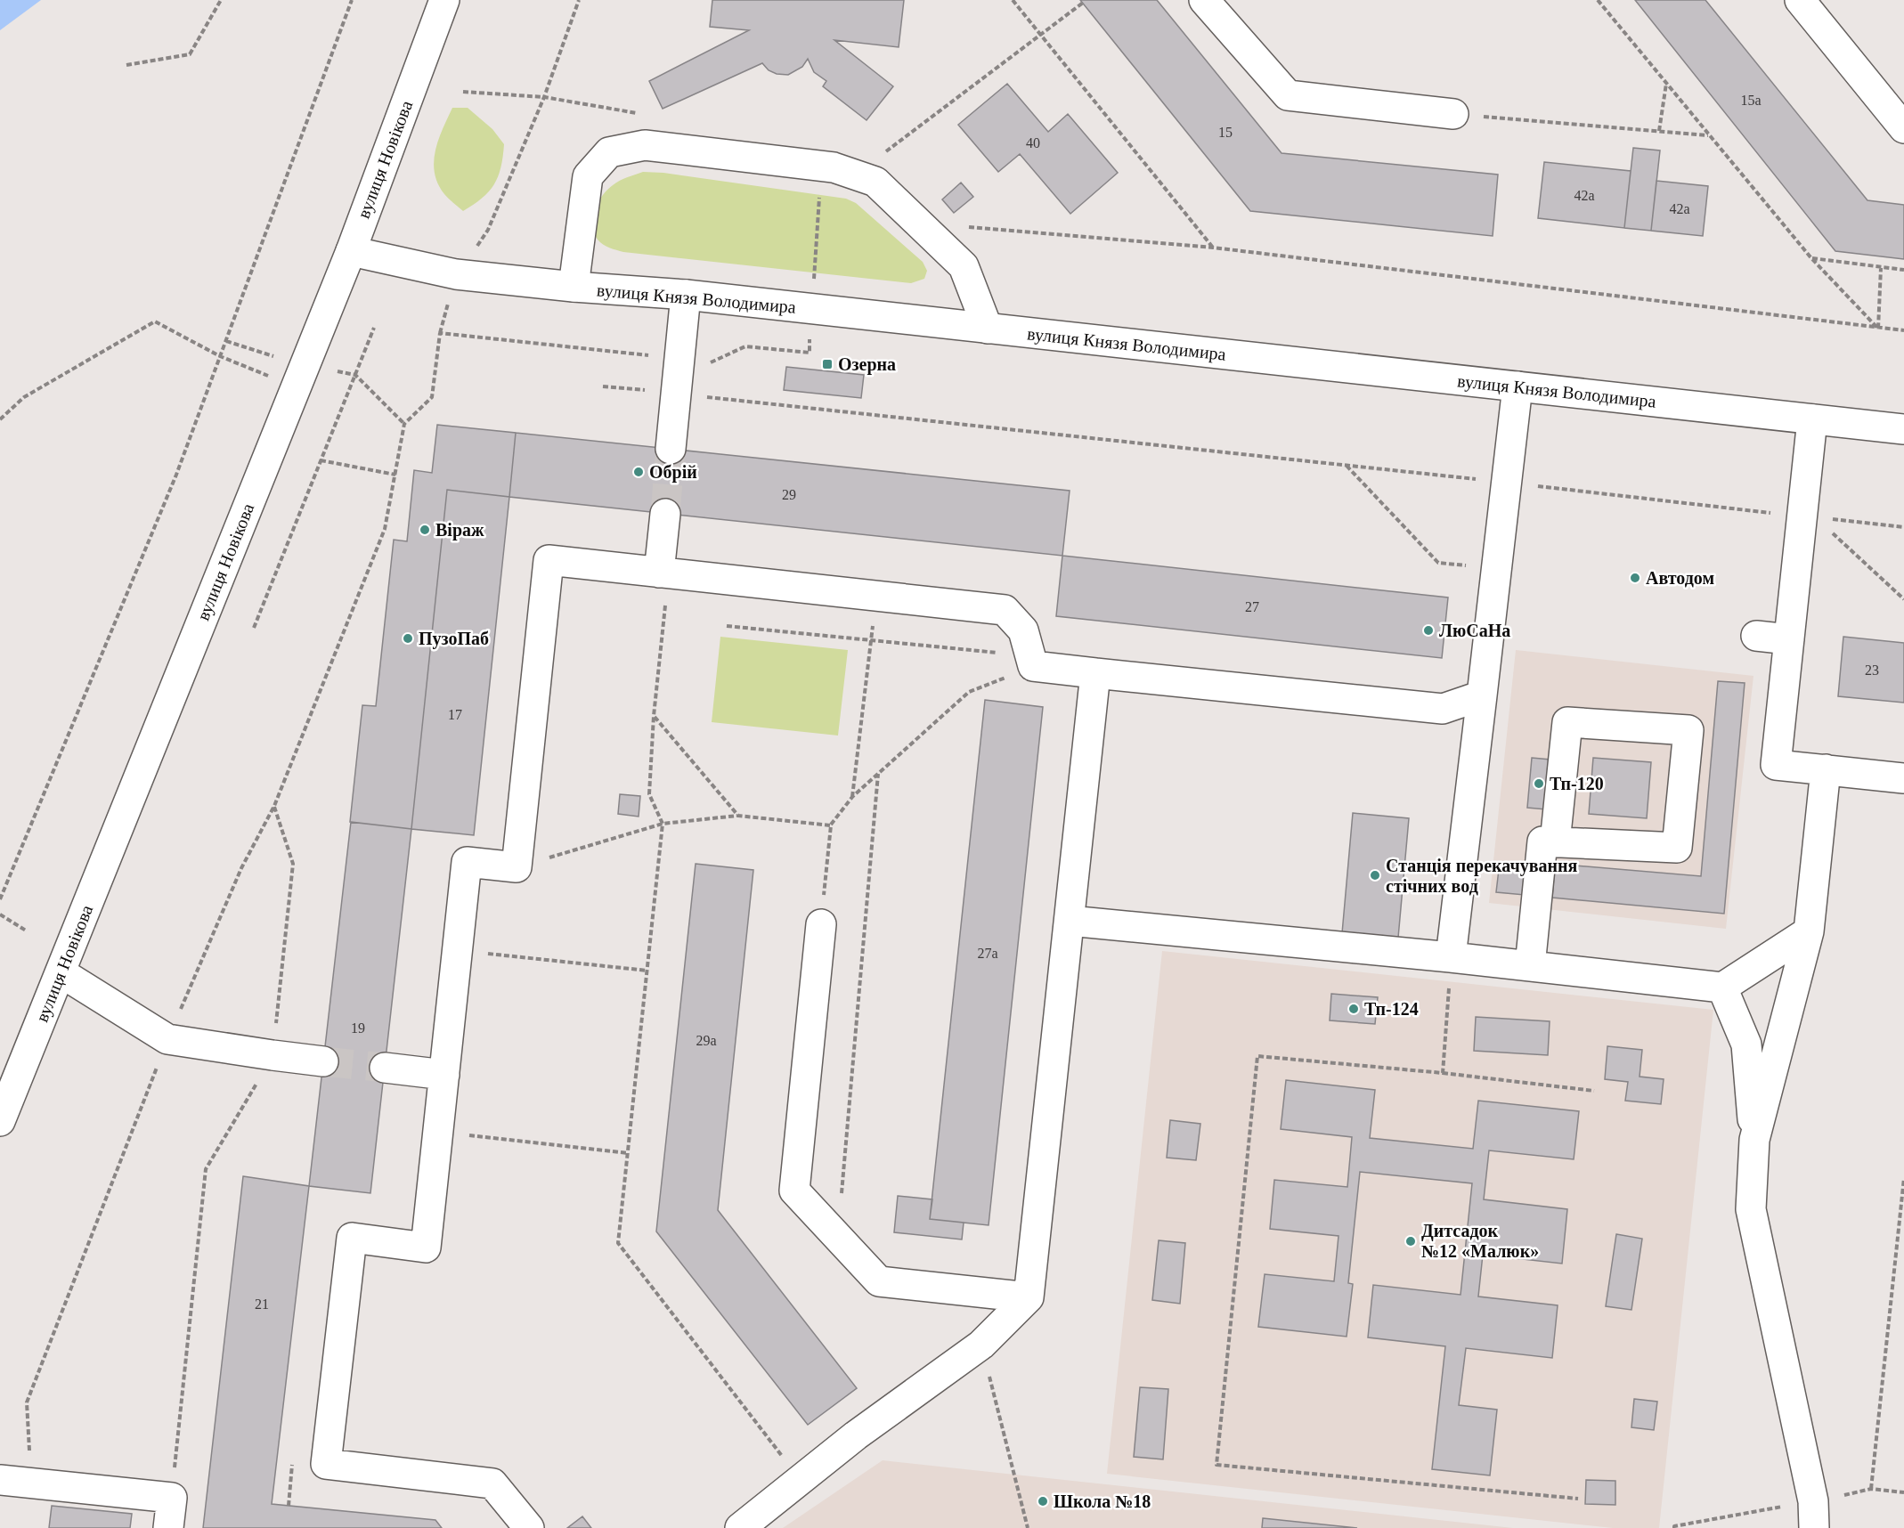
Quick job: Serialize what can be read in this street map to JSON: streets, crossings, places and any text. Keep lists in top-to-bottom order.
{
  "streets": {
    "main road": ["вулиця Новікова", "вулиця Князя Володимира"]
  },
  "crossings": [
    ["вулиця Новікова", "вулиця Князя Володимира"]
  ],
  "places": {
    "transit": ["Озерна"],
    "other": [
      "Обрiй",
      "Віраж",
      "Автодом",
      "ЛюСаНа",
      "ПузоПаб",
      "Тп-120",
      "Станція перекачування стічних вод",
      "Тп-124",
      "Дитсадок №12 «Малюк»",
      "Школа №18"
    ]
  },
  "house_numbers": [
    "15а",
    "15",
    "40",
    "42а",
    "42а",
    "29",
    "27",
    "23",
    "17",
    "27а",
    "19",
    "29а",
    "21"
  ]
}
